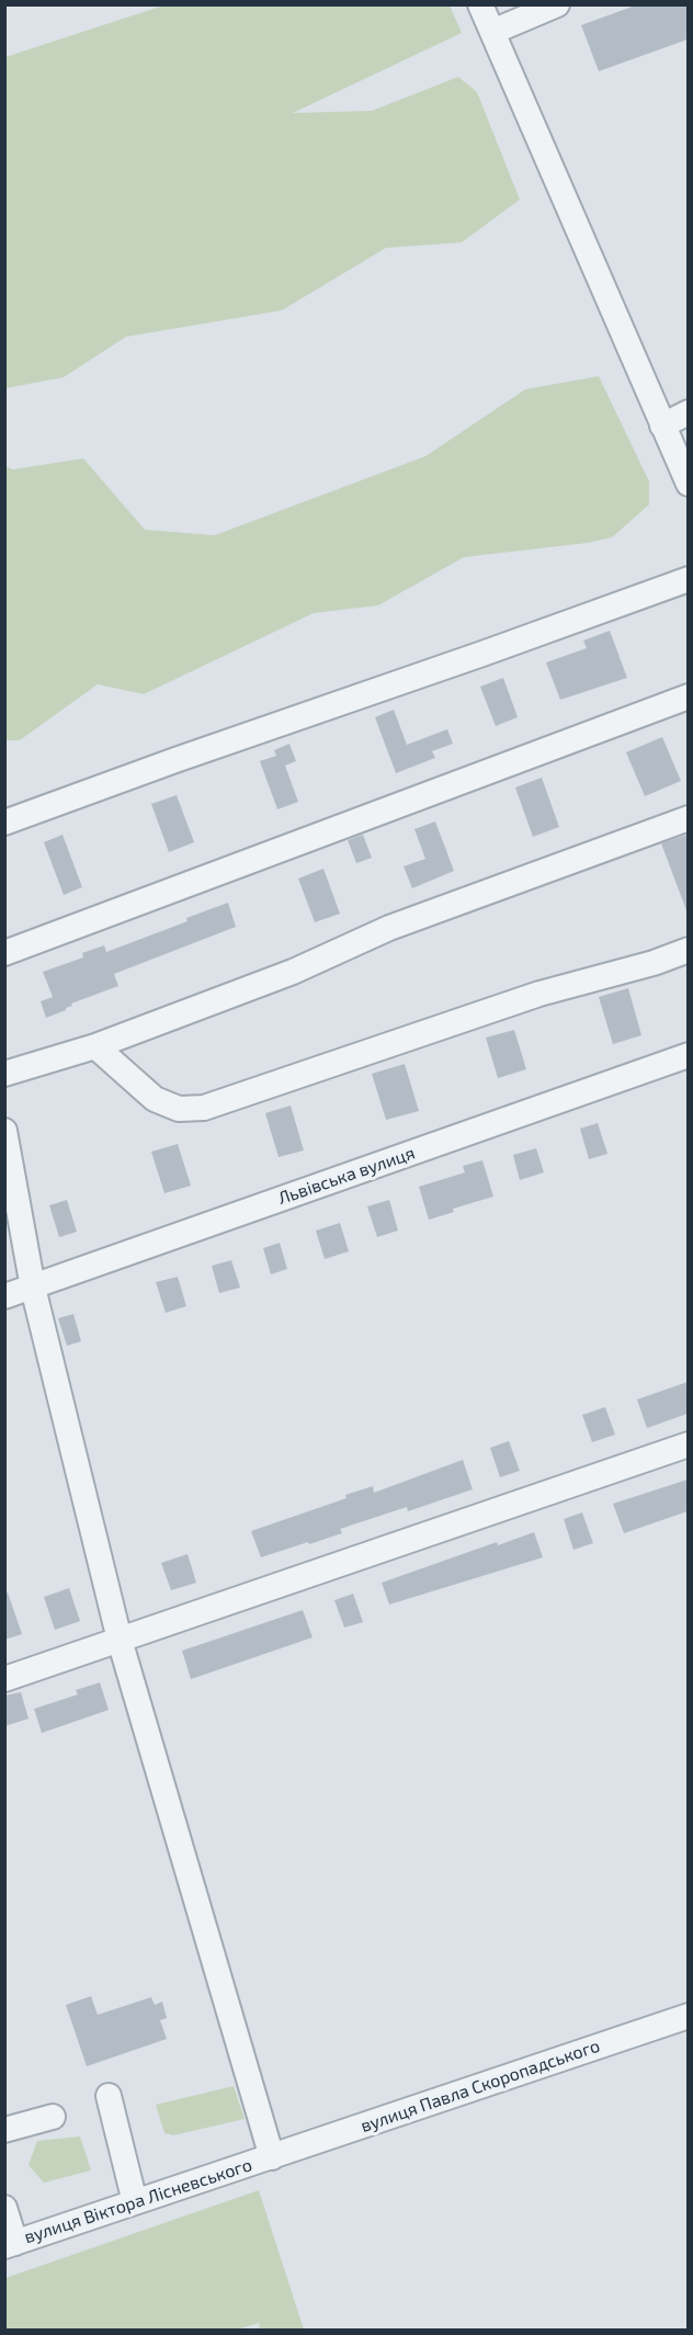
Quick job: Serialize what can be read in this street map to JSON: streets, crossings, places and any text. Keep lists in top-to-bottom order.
{
  "streets": {
    "street": ["Львівська вулиця", "вулиця Павла Скоропадського", "вулиця Віктора Лісневського"]
  },
  "crossings": [
    ["вулиця Павла Скоропадського", "вулиця Віктора Лісневського"]
  ]
}
